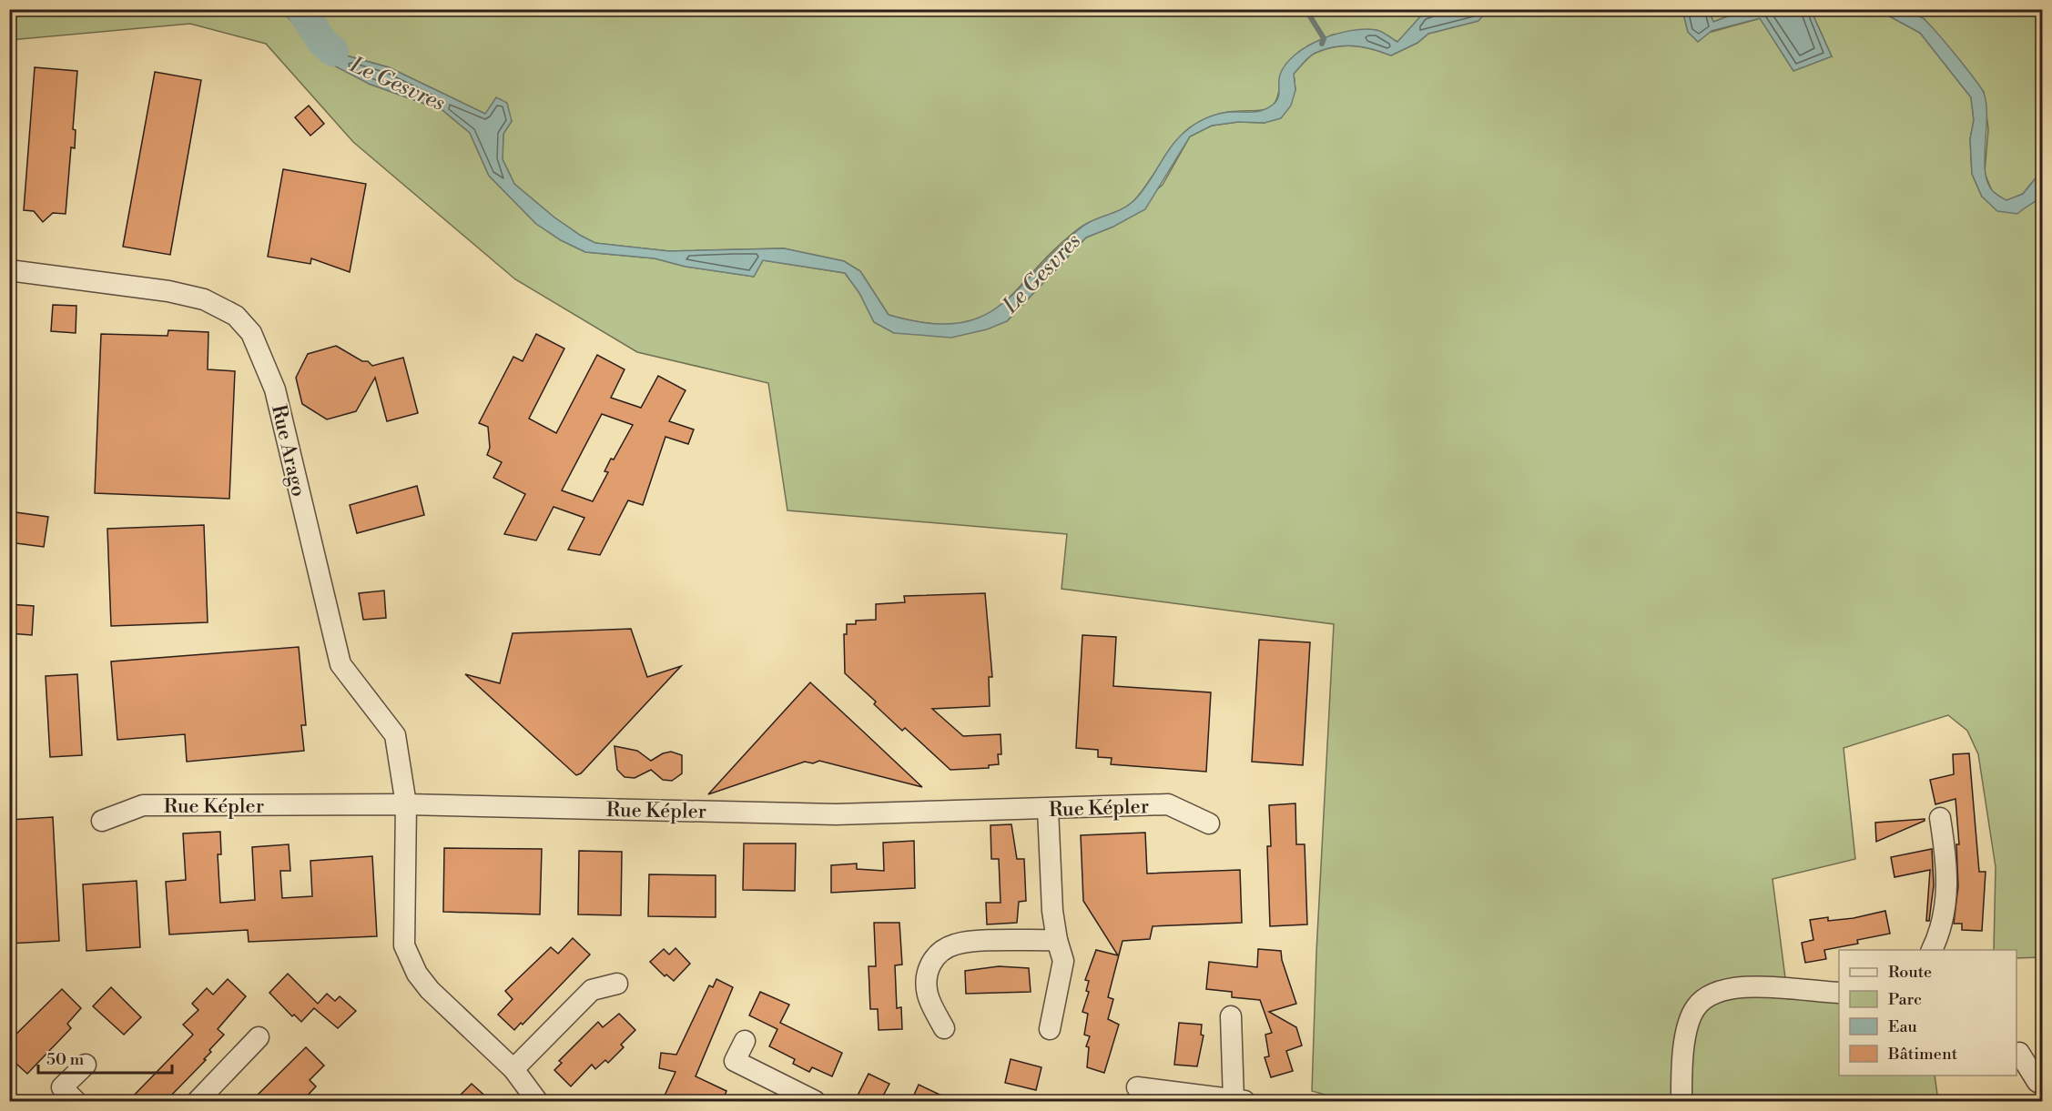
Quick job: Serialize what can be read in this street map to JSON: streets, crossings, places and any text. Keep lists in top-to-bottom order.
{
  "streets": {
    "street": ["Rue Arago", "Rue Képler"]
  },
  "crossings": [
    ["Rue Arago", "Rue Képler"]
  ],
  "water": ["Le Gesvres"],
  "legend": [
    "Route",
    "Parc",
    "Eau",
    "Bâtiment"
  ],
  "scale_bar": "50 m"
}
